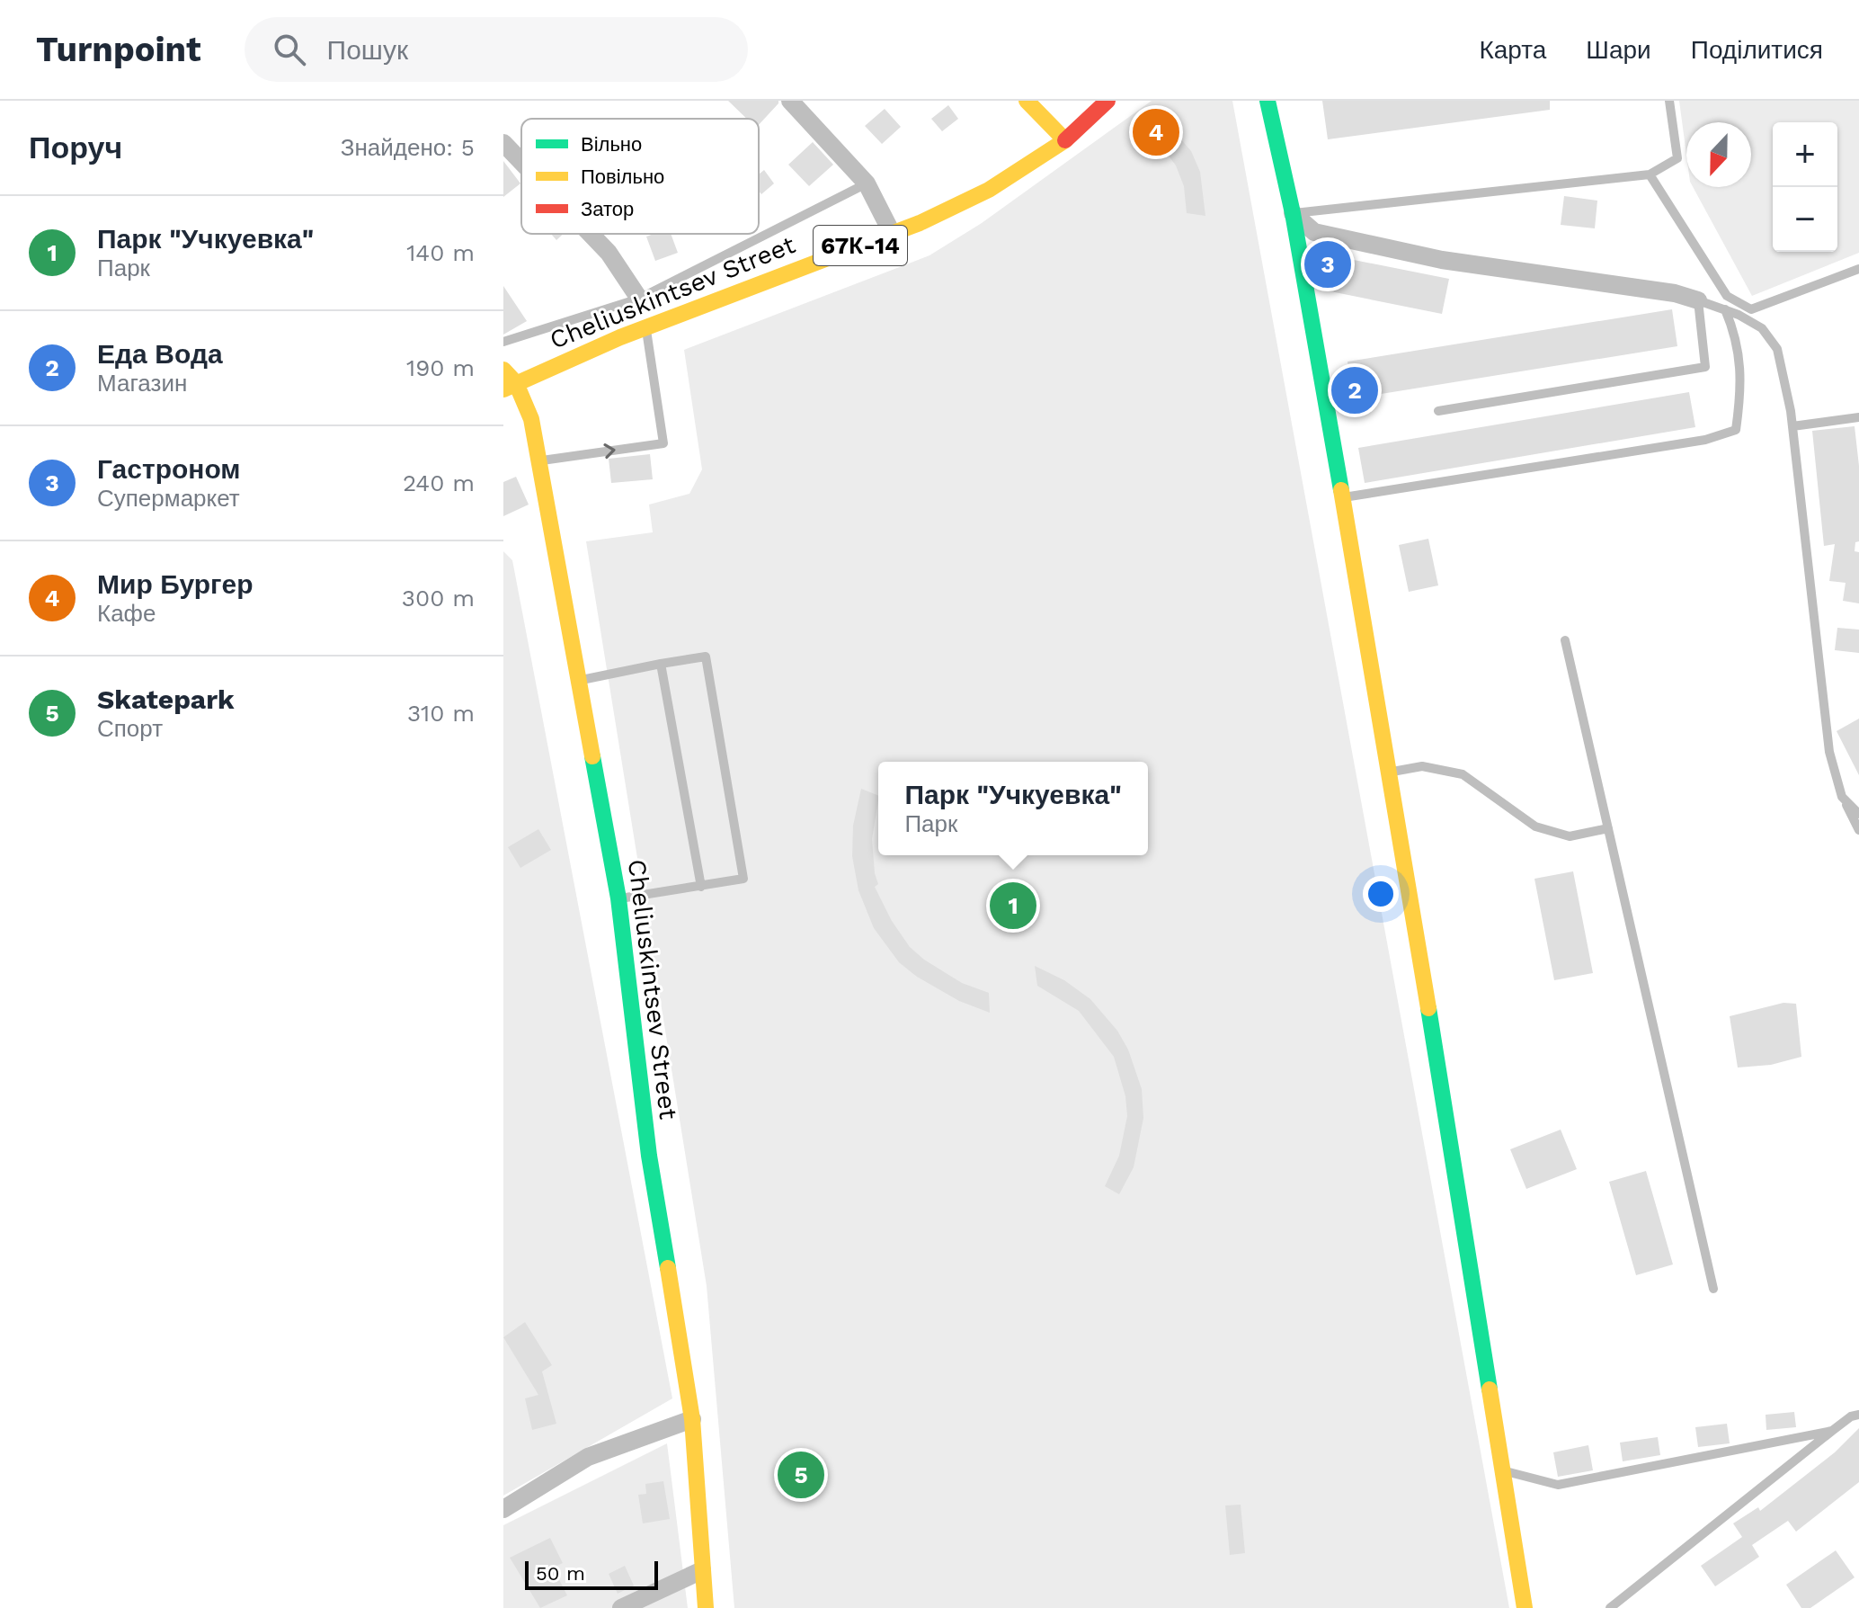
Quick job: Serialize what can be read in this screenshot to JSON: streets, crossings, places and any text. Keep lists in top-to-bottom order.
{
  "streets": {
    "street": ["67К-14", "Cheliuskintsev Street"]
  },
  "legend": ["Вільно", "Повільно", "Затор"],
  "scale_bar": "50 m",
  "north": "bottom",
  "page": {
    "header": "Turnpoint",
    "search": "Пошук",
    "nav": ["Карта", "Шари", "Поділитися"],
    "heading": ["Поруч", "Знайдено: 5"],
    "pins": [
      "4",
      "3",
      "2",
      "1",
      "5"
    ],
    "map_buttons": ["+", "−"],
    "list": [
      {
        "mark": "1",
        "name": "Парк \"Учкуевка\"",
        "note": "Парк",
        "value": "140 m"
      },
      {
        "mark": "2",
        "name": "Еда Вода",
        "note": "Магазин",
        "value": "190 m"
      },
      {
        "mark": "3",
        "name": "Гастроном",
        "note": "Супермаркет",
        "value": "240 m"
      },
      {
        "mark": "4",
        "name": "Мир Бургер",
        "note": "Кафе",
        "value": "300 m"
      },
      {
        "mark": "5",
        "name": "Skatepark",
        "note": "Спорт",
        "value": "310 m"
      }
    ],
    "popup": ["Парк \"Учкуевка\"", "Парк"],
    "scale": "50 m"
  }
}
